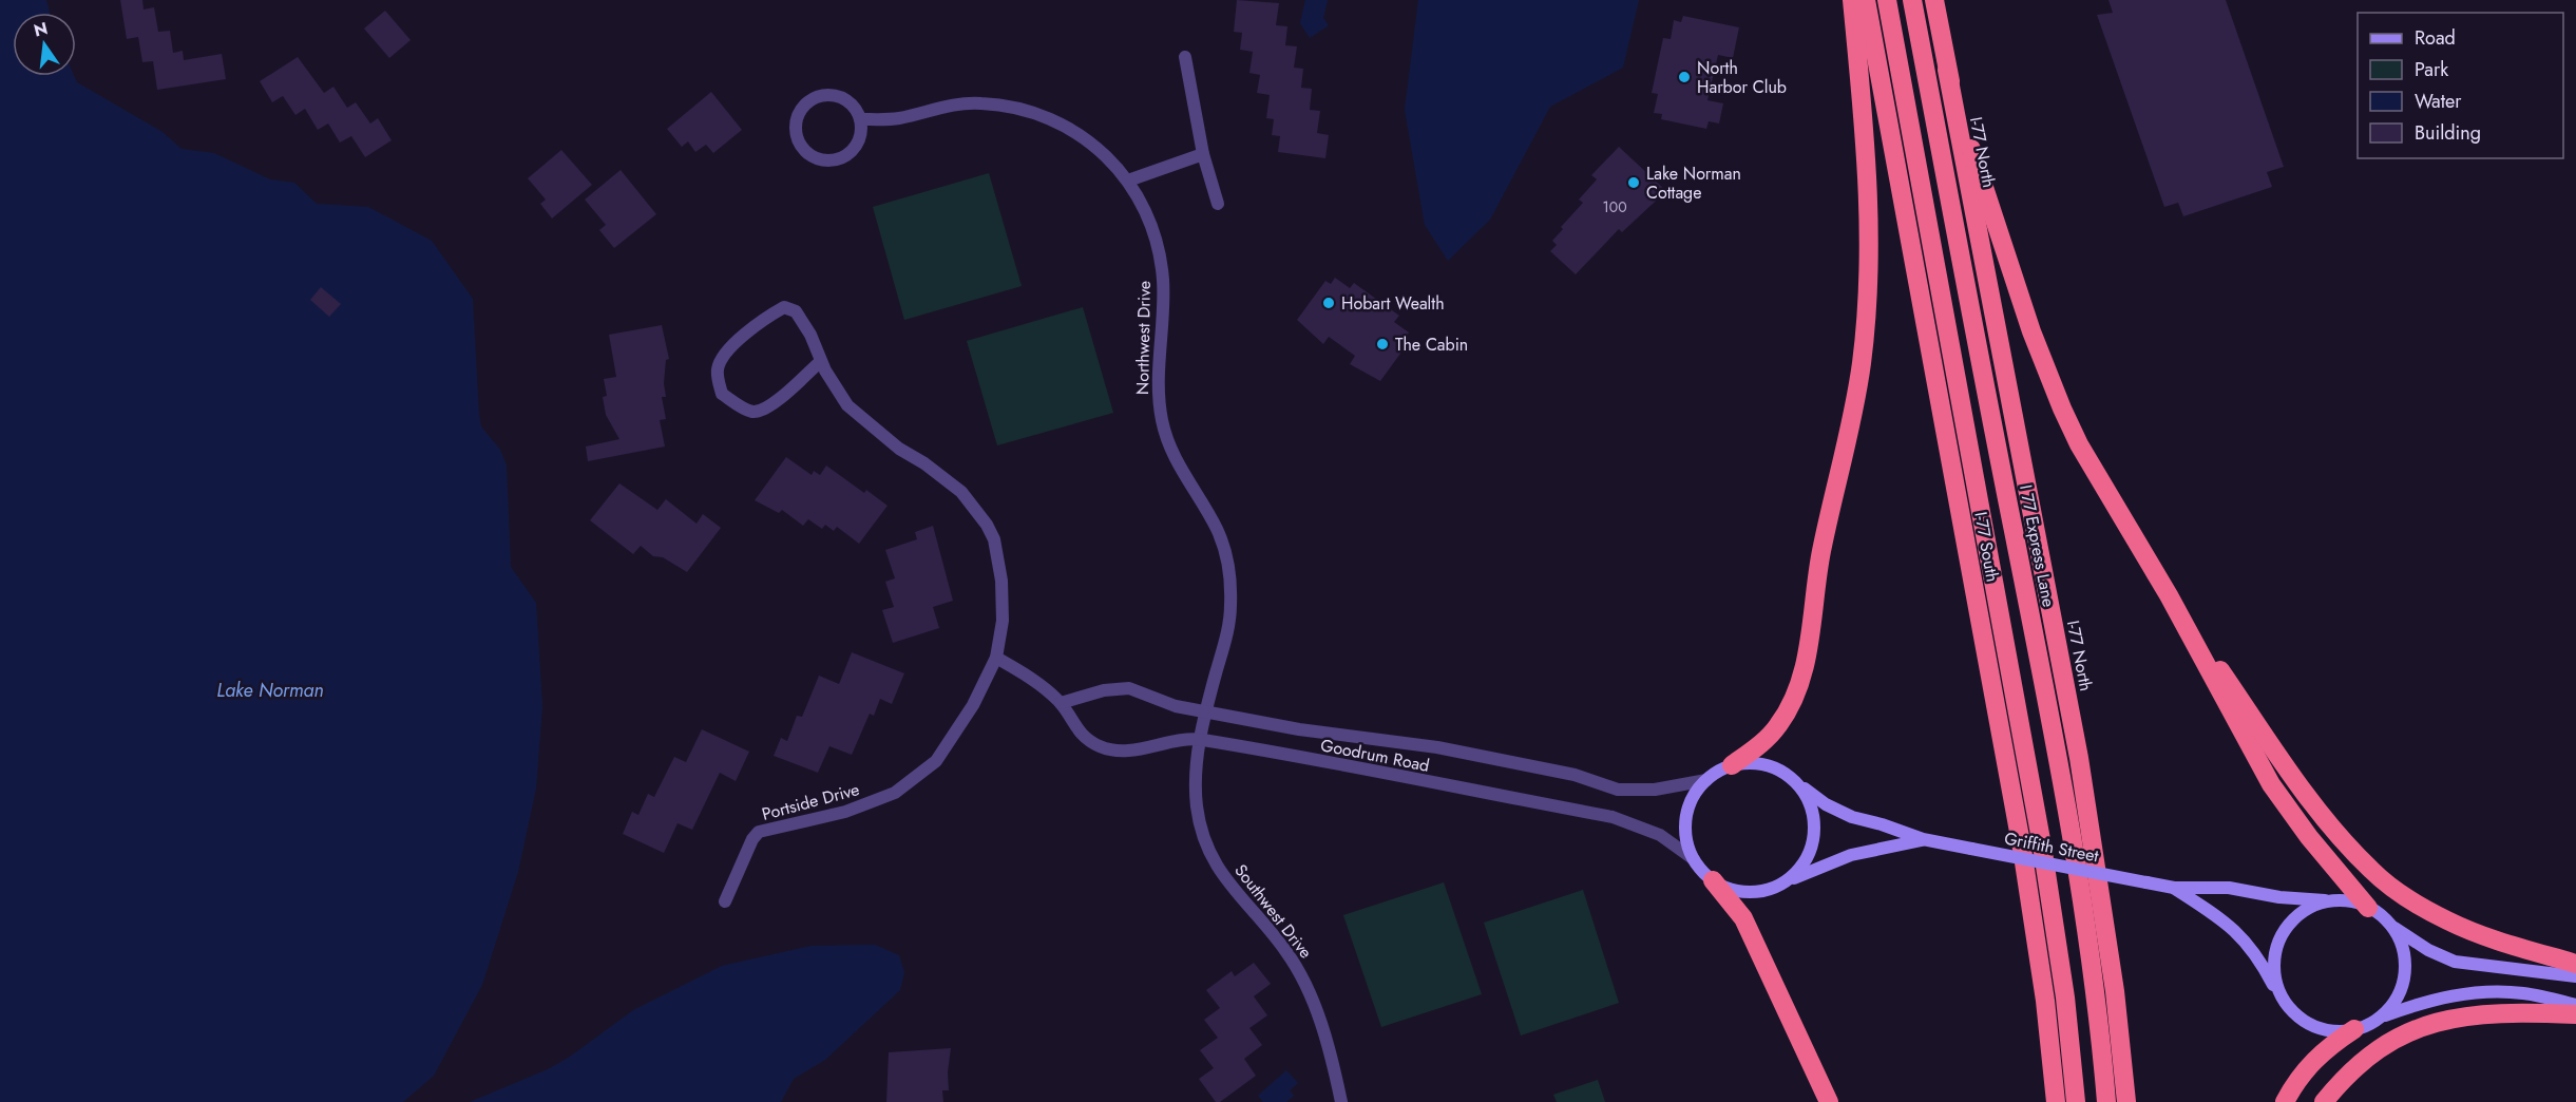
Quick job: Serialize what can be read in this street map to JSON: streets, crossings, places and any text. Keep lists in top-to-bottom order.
{
  "streets": {
    "highway": ["I-77 North", "I 77 Express Lane", "I-77 South"],
    "main road": ["Griffith Street"],
    "street": [
      "Northwest Drive",
      "Goodrum Road",
      "Portside Drive",
      "Southwest Drive"
    ]
  },
  "crossings": [
    ["Northwest Drive", "Goodrum Road"],
    ["Northwest Drive", "Southwest Drive"],
    ["Goodrum Road", "Portside Drive"],
    ["Goodrum Road", "Griffith Street"],
    ["Goodrum Road", "Southwest Drive"]
  ],
  "water": ["Lake Norman"],
  "places": [
    "North Harbor Club",
    "Lake Norman Cottage",
    "Hobart Wealth",
    "The Cabin"
  ],
  "house_numbers": ["100"],
  "legend": [
    "Road",
    "Park",
    "Water",
    "Building"
  ],
  "north": "top"
}
